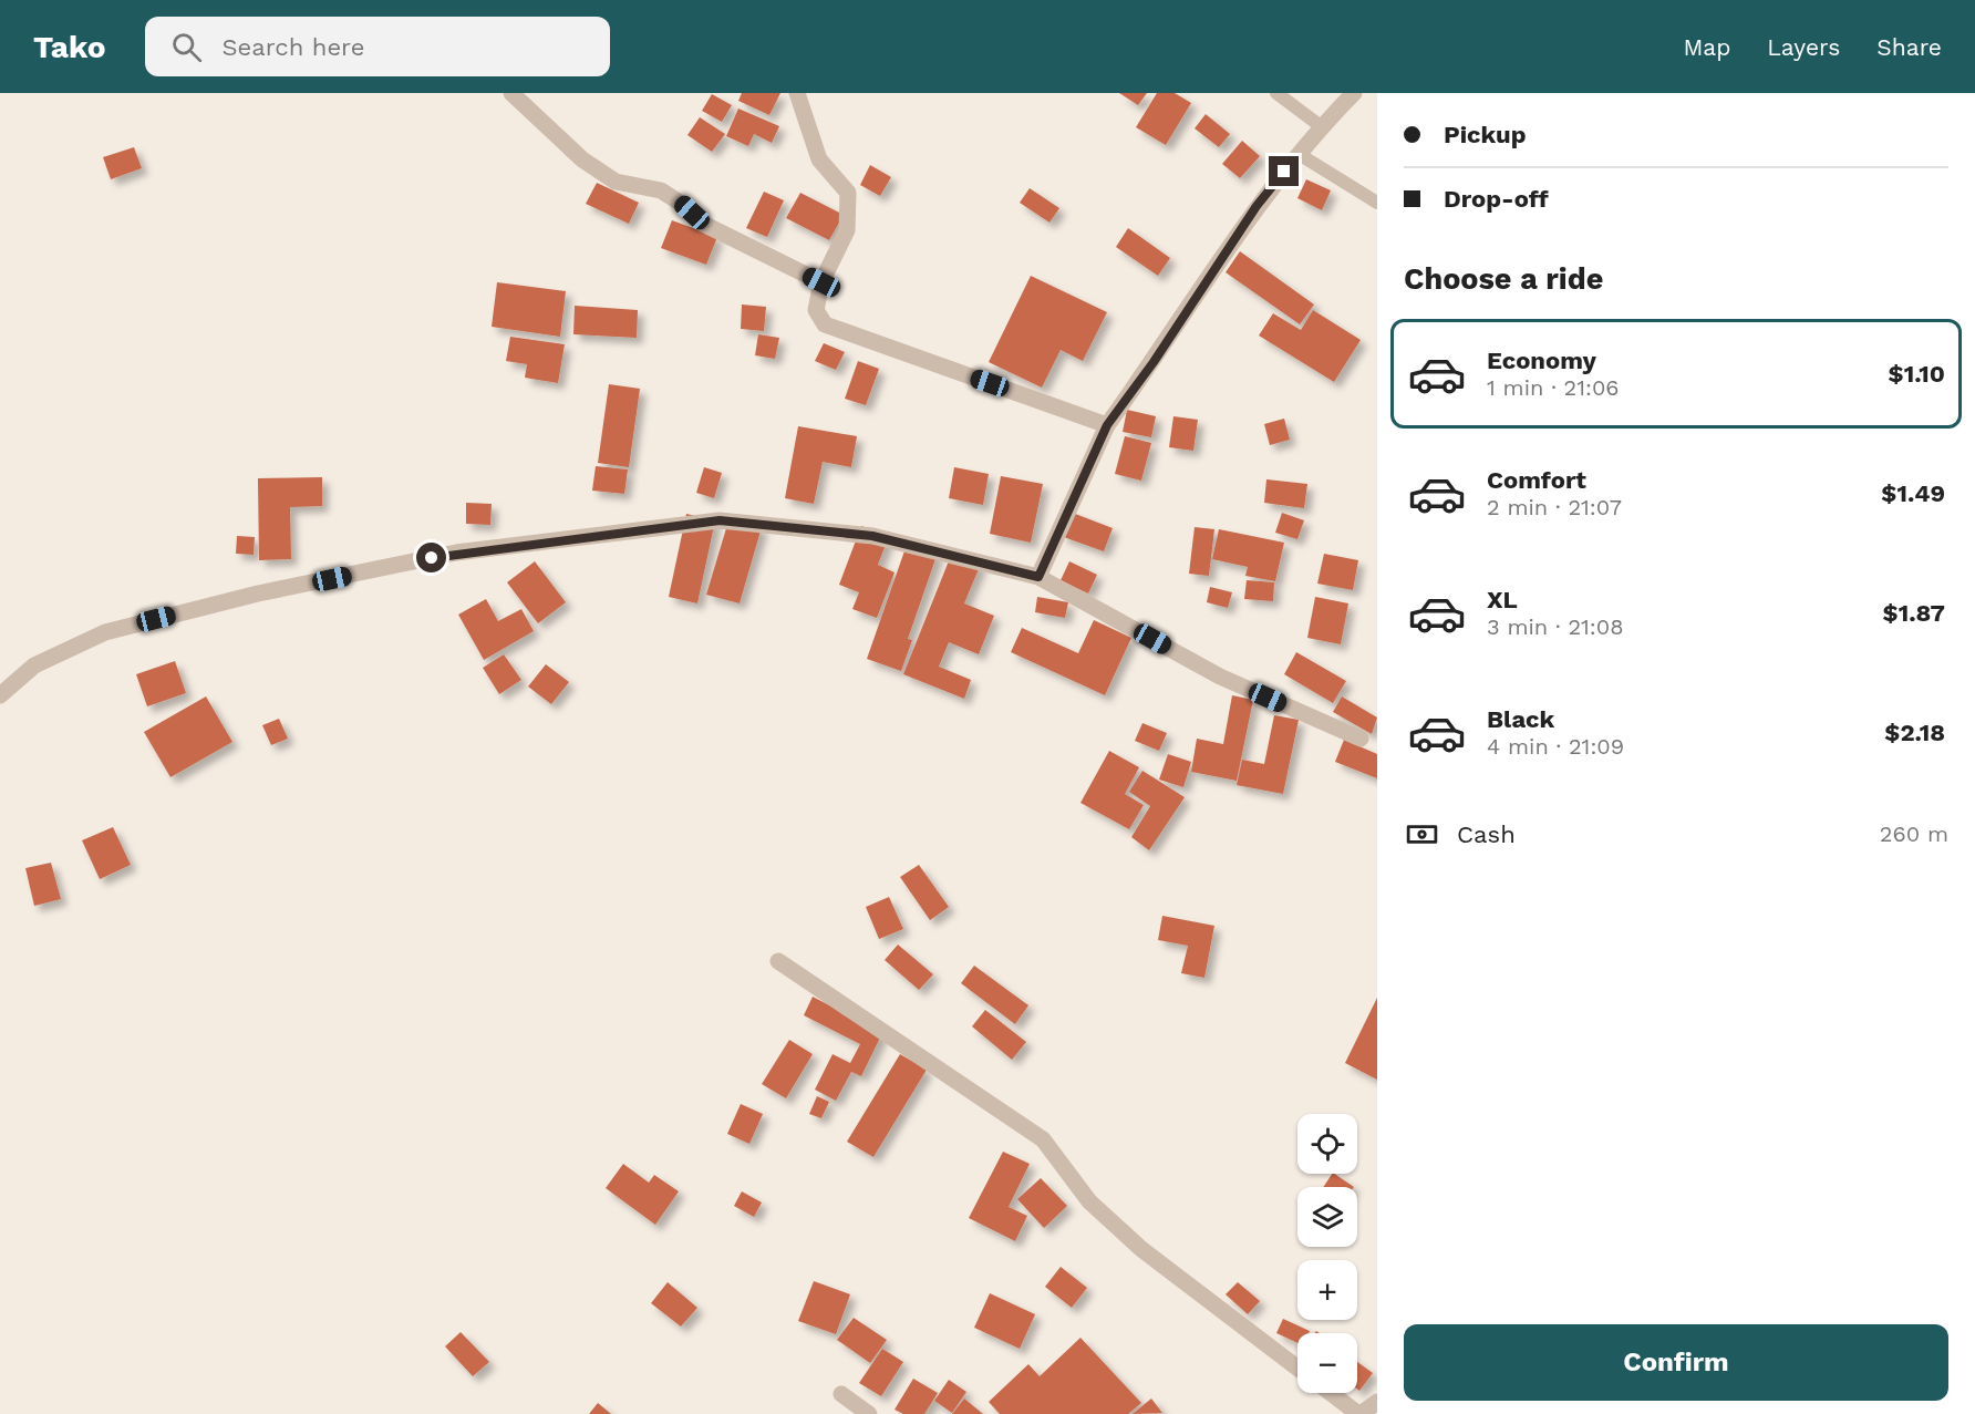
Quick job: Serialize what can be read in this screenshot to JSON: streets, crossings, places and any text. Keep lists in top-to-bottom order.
{
  "page": {
    "header": "Tako",
    "search": "Search here",
    "nav": ["Map", "Layers", "Share"],
    "banner": ["Pickup", "Drop-off"],
    "heading": "Choose a ride",
    "list": [
      {
        "name": "Economy",
        "note": "1 min · 21:06",
        "value": "$1.10"
      },
      {
        "name": "Comfort",
        "note": "2 min · 21:07",
        "value": "$1.49"
      },
      {
        "name": "XL",
        "note": "3 min · 21:08",
        "value": "$1.87"
      },
      {
        "name": "Black",
        "note": "4 min · 21:09",
        "value": "$2.18"
      }
    ],
    "pay": ["Cash", "260 m"],
    "map_buttons": ["+", "−"],
    "buttons": "Confirm"
  }
}
